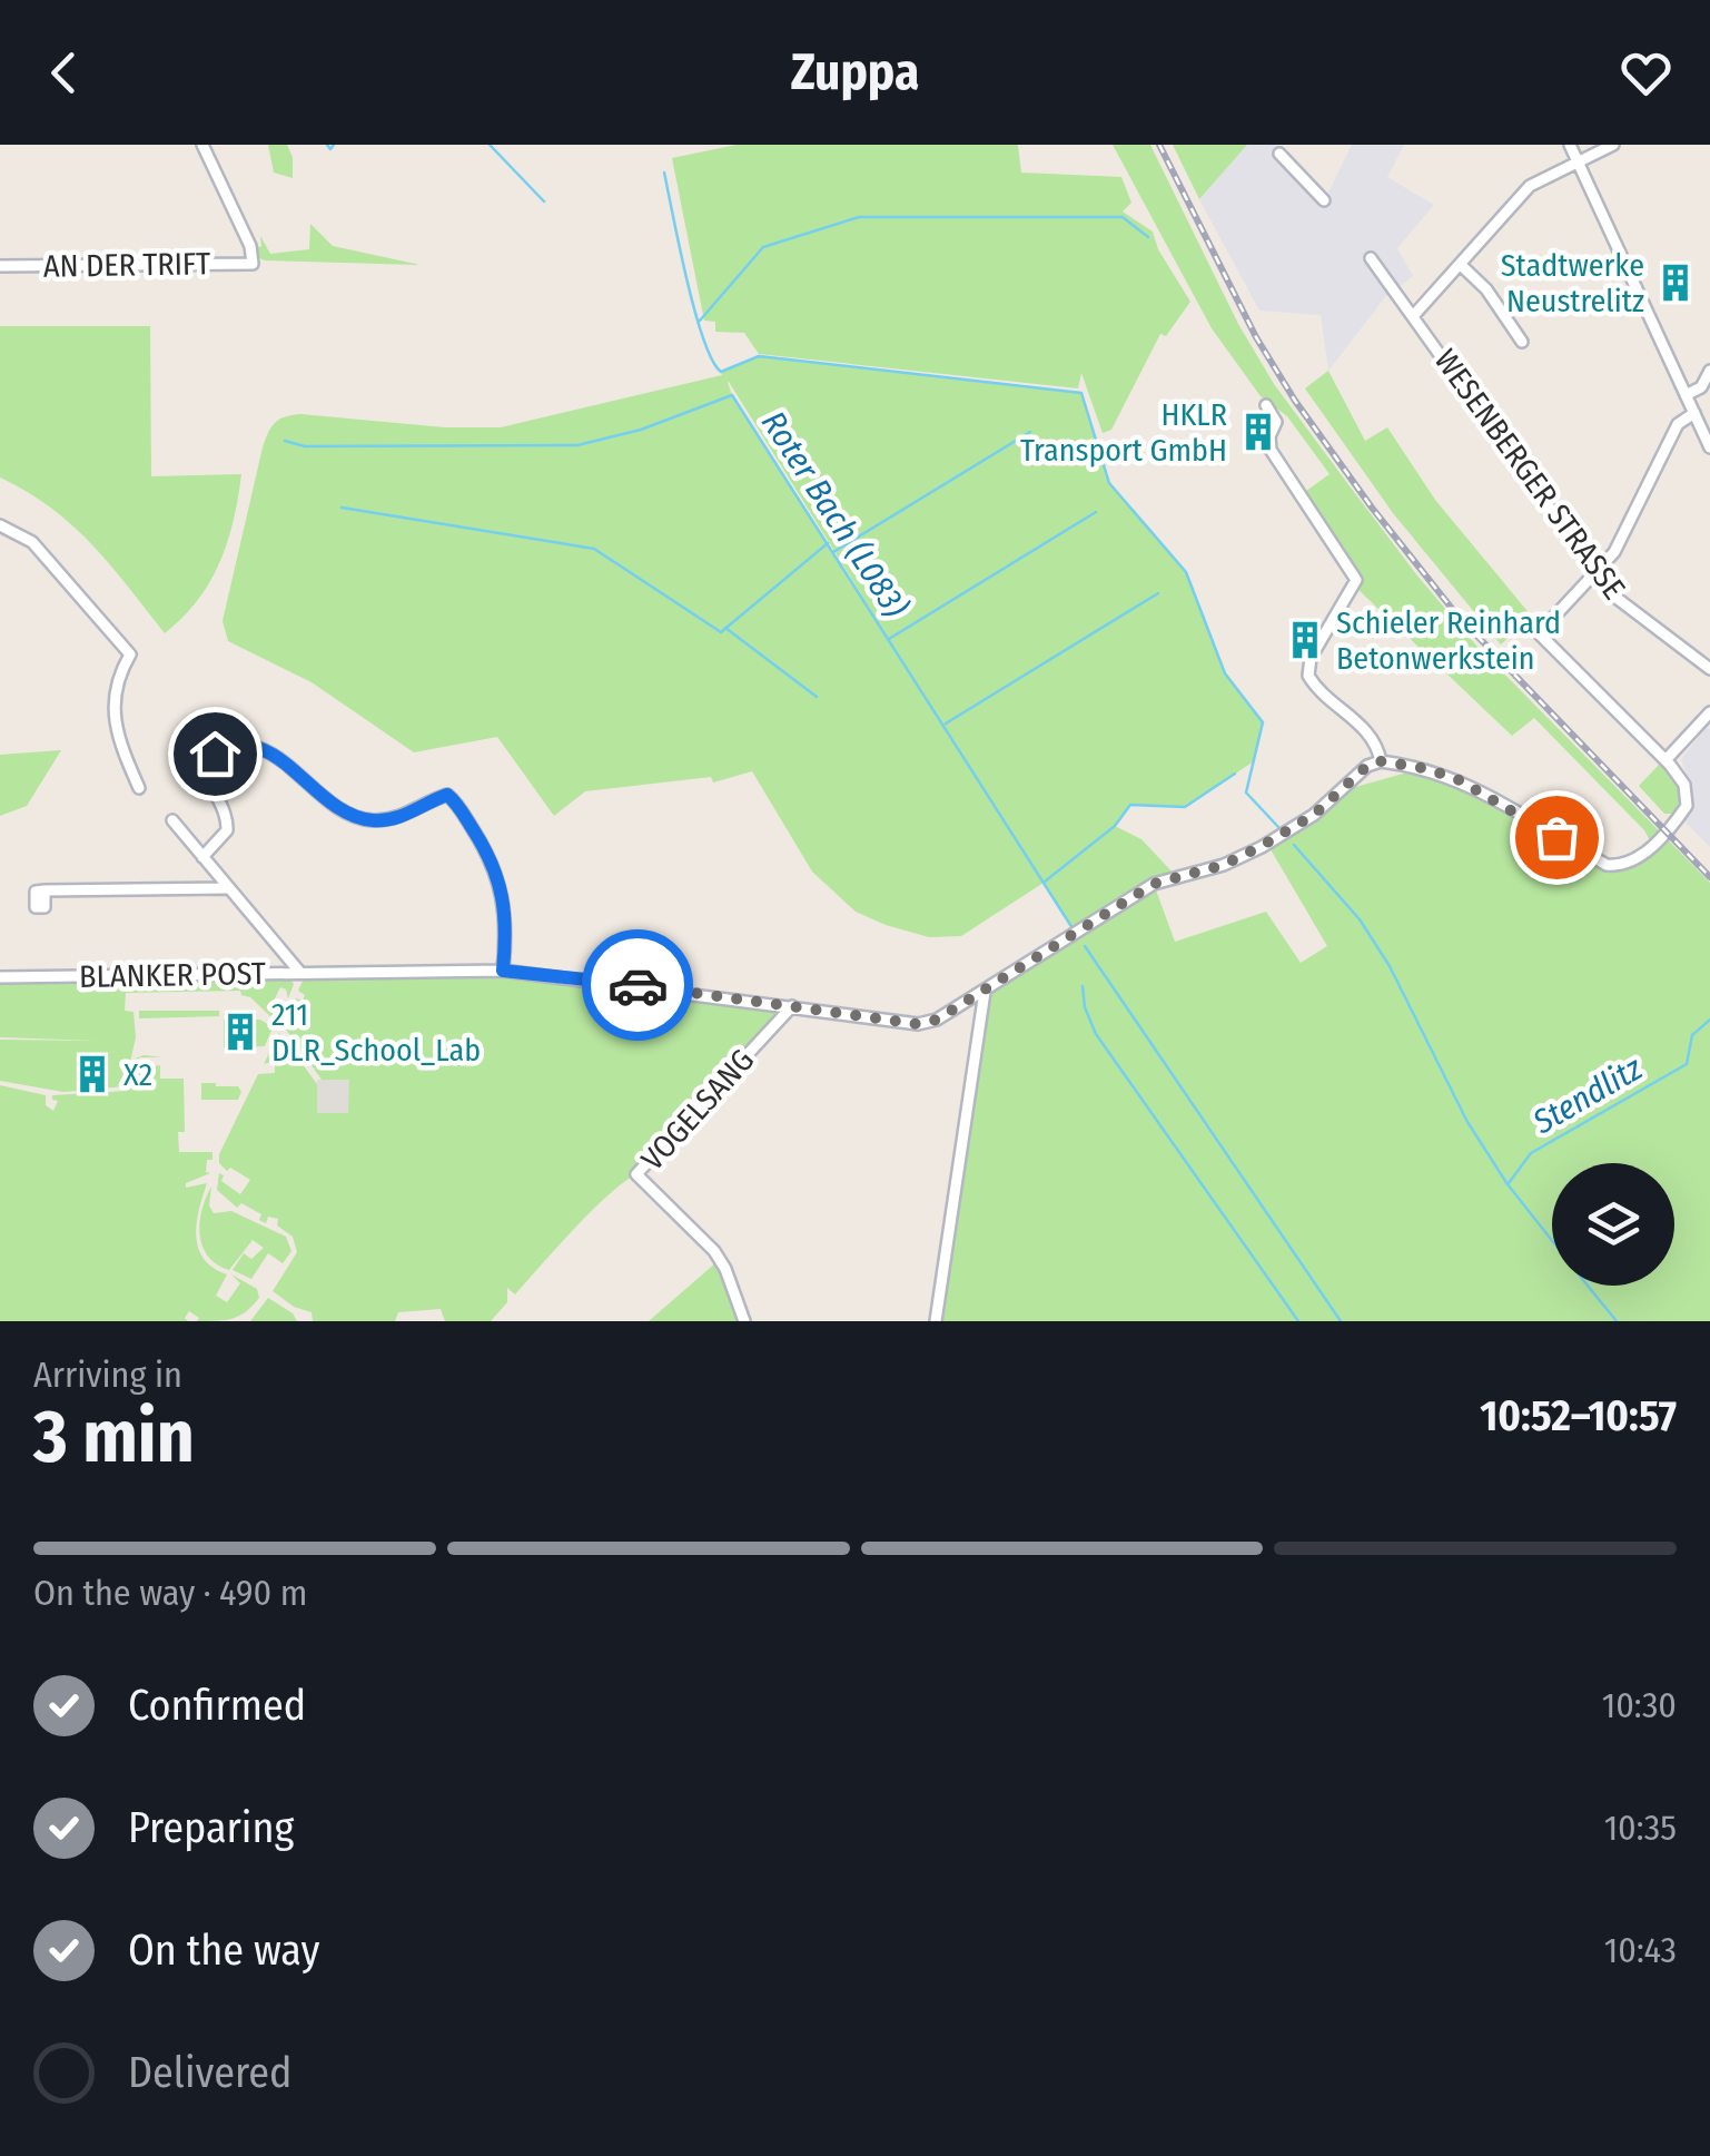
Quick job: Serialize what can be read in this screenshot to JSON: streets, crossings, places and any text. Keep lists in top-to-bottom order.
{
  "streets": {
    "street": [
      "AN DER TRIFT",
      "WESENBERGER STRASSE",
      "BLANKER POST",
      "VOGELSANG"
    ]
  },
  "water": ["Roter Bach (L083)", "Stendlitz"],
  "places": {
    "building": [
      "Stadtwerke Neustrelitz",
      "HKLR Transport GmbH",
      "Schieler Reinhard Betonwerkstein",
      "211 DLR_School_Lab",
      "X2"
    ]
  },
  "page": {
    "header": "Zuppa",
    "heading": ["3 min", "Arriving in", "10:52–10:57"],
    "bar": "On the way · 490 m",
    "list": [
      ["Confirmed", "10:30"],
      ["Preparing", "10:35"],
      ["On the way", "10:43"],
      "Delivered"
    ]
  }
}
